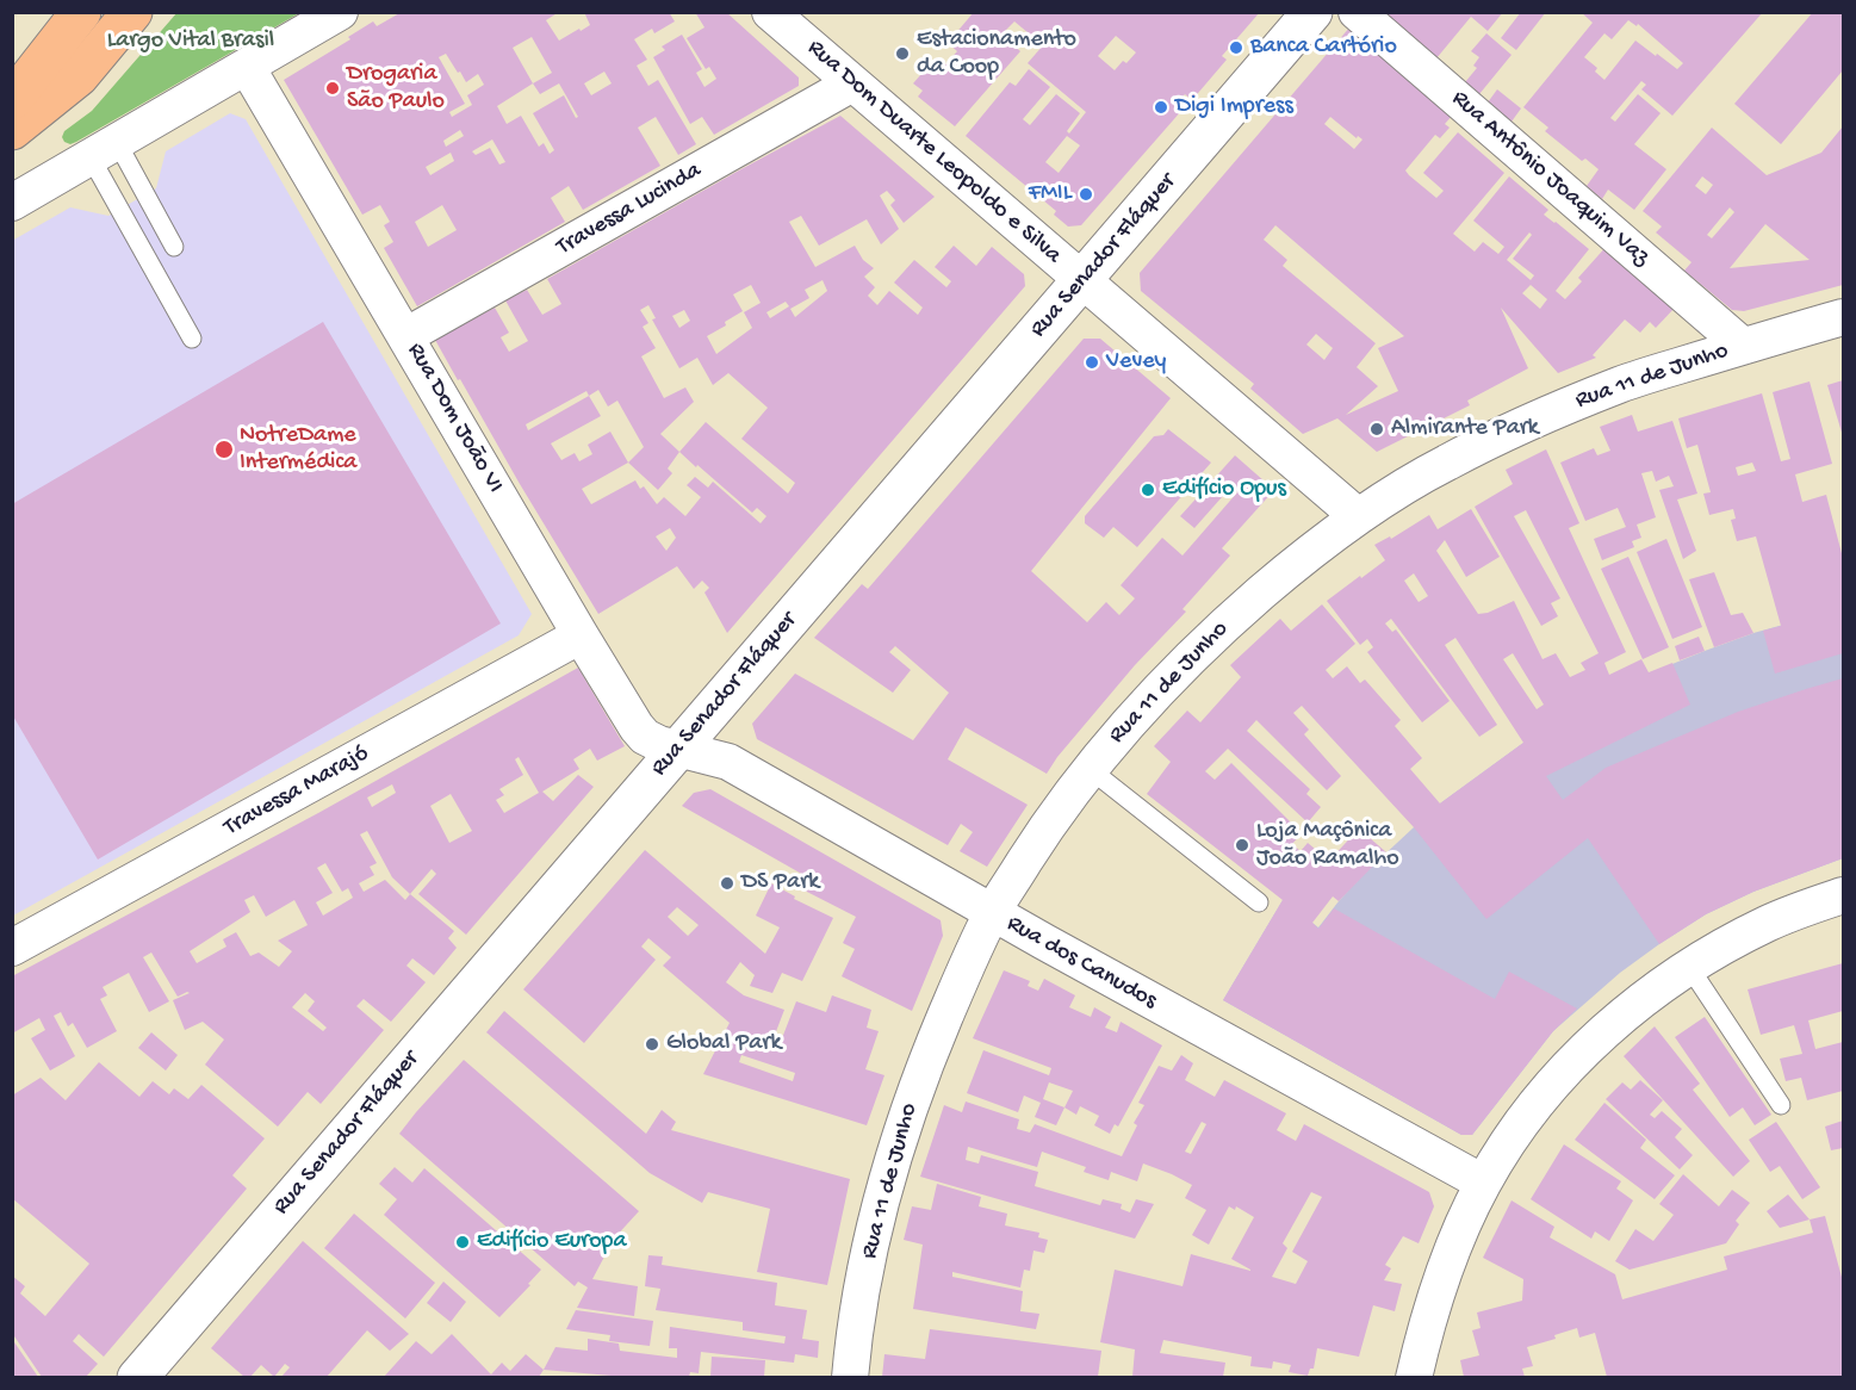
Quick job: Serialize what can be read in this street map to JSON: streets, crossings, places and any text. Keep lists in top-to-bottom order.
{
  "streets": {
    "street": [
      "Rua Dom Duarte Leopoldo e Silva",
      "Rua Antônio Joaquim Vaz",
      "Travessa Lucinda",
      "Rua Senador Fláquer",
      "Rua 11 de Junho",
      "Rua Dom João VI",
      "Travessa Marajó",
      "Rua dos Canudos"
    ]
  },
  "crossings": [
    ["Rua Dom Duarte Leopoldo e Silva", "Travessa Lucinda"],
    ["Rua Dom Duarte Leopoldo e Silva", "Rua Senador Fláquer"],
    ["Rua Dom Duarte Leopoldo e Silva", "Rua 11 de Junho"],
    ["Rua Antônio Joaquim Vaz", "Rua 11 de Junho"],
    ["Travessa Lucinda", "Rua Dom João VI"],
    ["Rua Senador Fláquer", "Rua Dom João VI"],
    ["Rua Senador Fláquer", "Rua dos Canudos"],
    ["Rua 11 de Junho", "Rua dos Canudos"],
    ["Rua Dom João VI", "Travessa Marajó"],
    ["Rua Dom João VI", "Rua dos Canudos"]
  ],
  "parks": ["Largo Vital Brasil"],
  "places": [
    "Banca Cartório",
    "Estacionamento da Coop",
    "Drogaria São Paulo",
    "Digi Impress",
    "FMIL",
    "Vevey",
    "Almirante Park",
    "NotreDame Intermédica",
    "Edifício Opus",
    "Loja Maçônica João Ramalho",
    "DS Park",
    "Global Park",
    "Edifício Europa"
  ]
}
